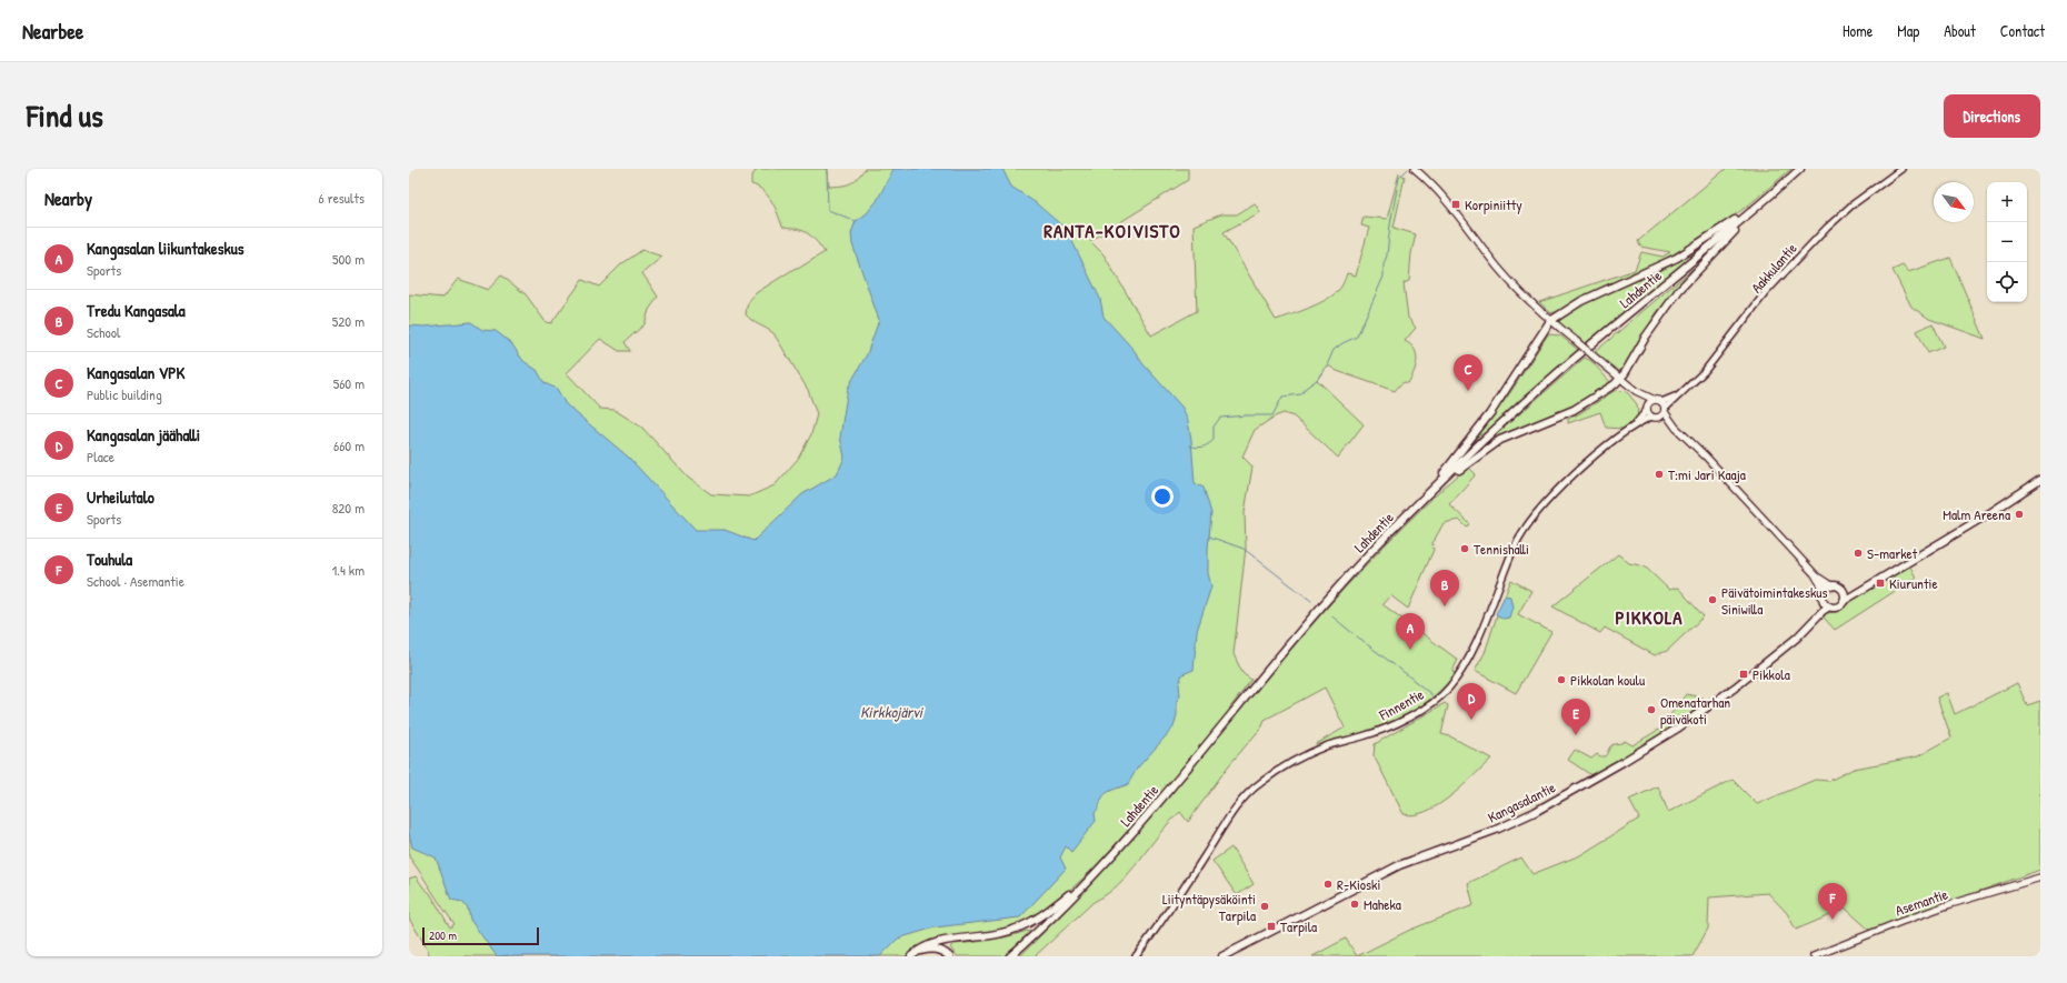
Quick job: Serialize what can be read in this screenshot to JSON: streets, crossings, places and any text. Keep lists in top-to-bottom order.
{
  "streets": {
    "main road": ["Lahdentie", "Kangasalantie", "Asemantie"],
    "street": ["Aakkulantie", "Finnentie"]
  },
  "districts": ["RANTA-KOIVISTO", "PIKKOLA"],
  "water": ["Kirkkojärvi"],
  "places": {
    "transit": [
      "Korpiniitty",
      "Kiuruntie",
      "Pikkola",
      "Tarpila"
    ],
    "other": [
      "T:mi Jari Kaaja",
      "Malm Areena",
      "Tennishalli",
      "S-market",
      "Päivätoimintakeskus Siniwilla",
      "Pikkolan koulu",
      "Omenatarhan päiväkoti",
      "R-Kioski",
      "Maheka",
      "Liityntäpysäköinti Tarpila"
    ]
  },
  "scale_bar": "200 m",
  "north": "bottom right",
  "page": {
    "header": "Nearbee",
    "nav": [
      "Home",
      "Map",
      "About",
      "Contact"
    ],
    "title": "Find us",
    "buttons": "Directions",
    "heading": ["Nearby", "6 results"],
    "map_buttons": ["+", "−"],
    "list": [
      {
        "mark": "A",
        "name": "Kangasalan liikuntakeskus",
        "note": "Sports",
        "value": "500 m"
      },
      {
        "mark": "B",
        "name": "Tredu Kangasala",
        "note": "School",
        "value": "520 m"
      },
      {
        "mark": "C",
        "name": "Kangasalan VPK",
        "note": "Public building",
        "value": "560 m"
      },
      {
        "mark": "D",
        "name": "Kangasalan jäähalli",
        "note": "Place",
        "value": "660 m"
      },
      {
        "mark": "E",
        "name": "Urheilutalo",
        "note": "Sports",
        "value": "820 m"
      },
      {
        "mark": "F",
        "name": "Touhula",
        "note": "School · Asemantie",
        "value": "1.4 km"
      }
    ],
    "pins": [
      "C",
      "B",
      "A",
      "D",
      "E",
      "F"
    ],
    "scale": "200 m"
  }
}
